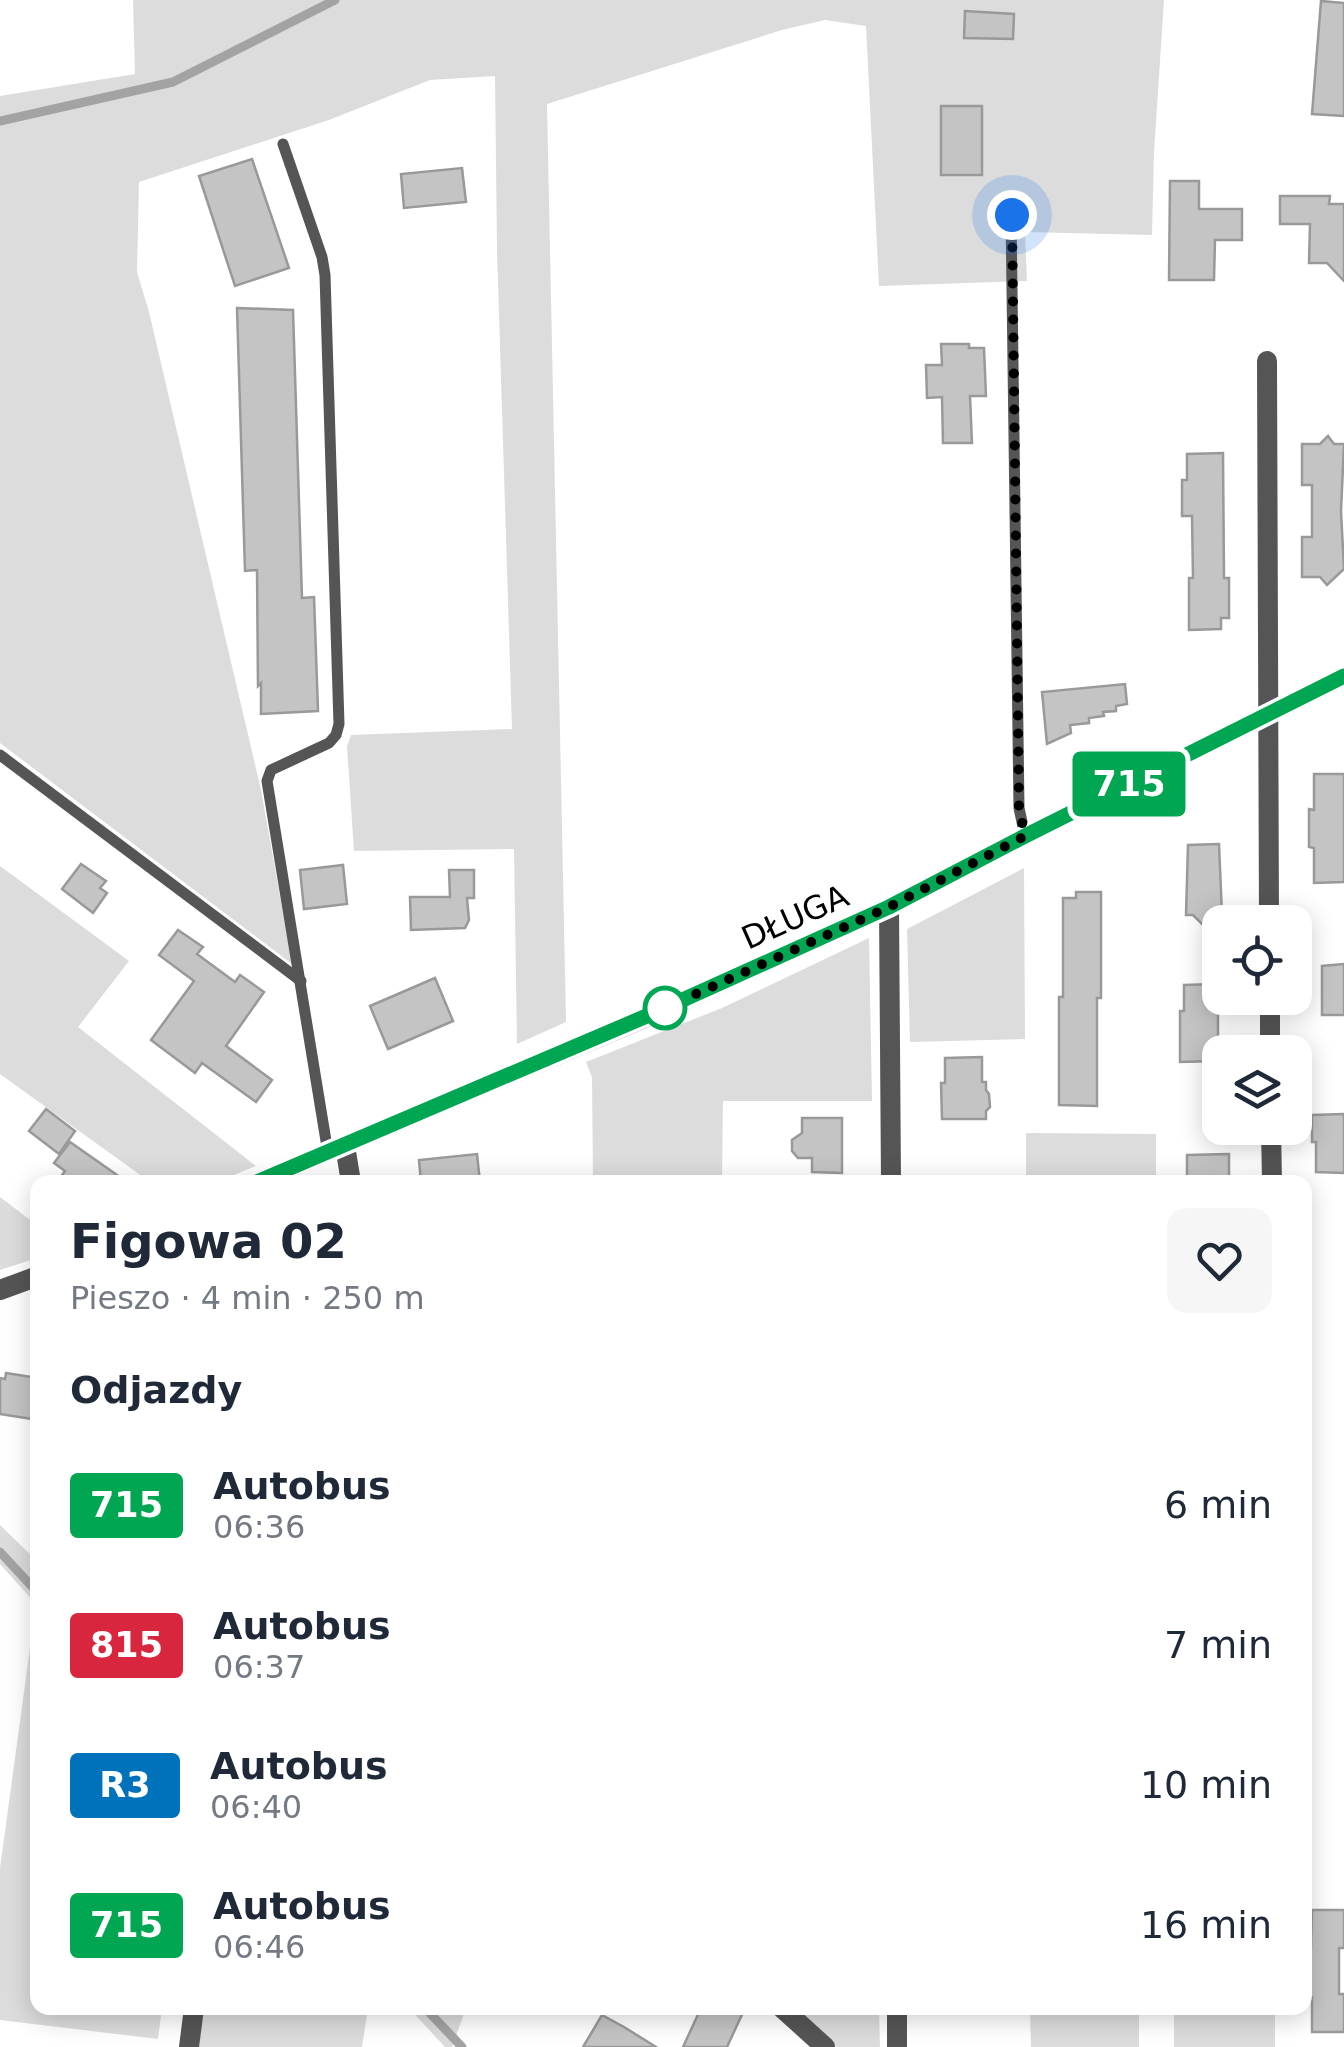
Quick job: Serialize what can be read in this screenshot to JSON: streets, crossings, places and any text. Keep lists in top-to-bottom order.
{
  "streets": {
    "street": ["DŁUGA"]
  },
  "lines": ["bus line 715"],
  "page": {
    "on_map": "715",
    "heading": [
      ["Figowa 02", "Pieszo · 4 min · 250 m"],
      "Odjazdy"
    ],
    "list": [
      {
        "mark": "715",
        "name": "Autobus",
        "note": "06:36",
        "value": "6 min"
      },
      {
        "mark": "815",
        "name": "Autobus",
        "note": "06:37",
        "value": "7 min"
      },
      {
        "mark": "R3",
        "name": "Autobus",
        "note": "06:40",
        "value": "10 min"
      },
      {
        "mark": "715",
        "name": "Autobus",
        "note": "06:46",
        "value": "16 min"
      }
    ]
  }
}
